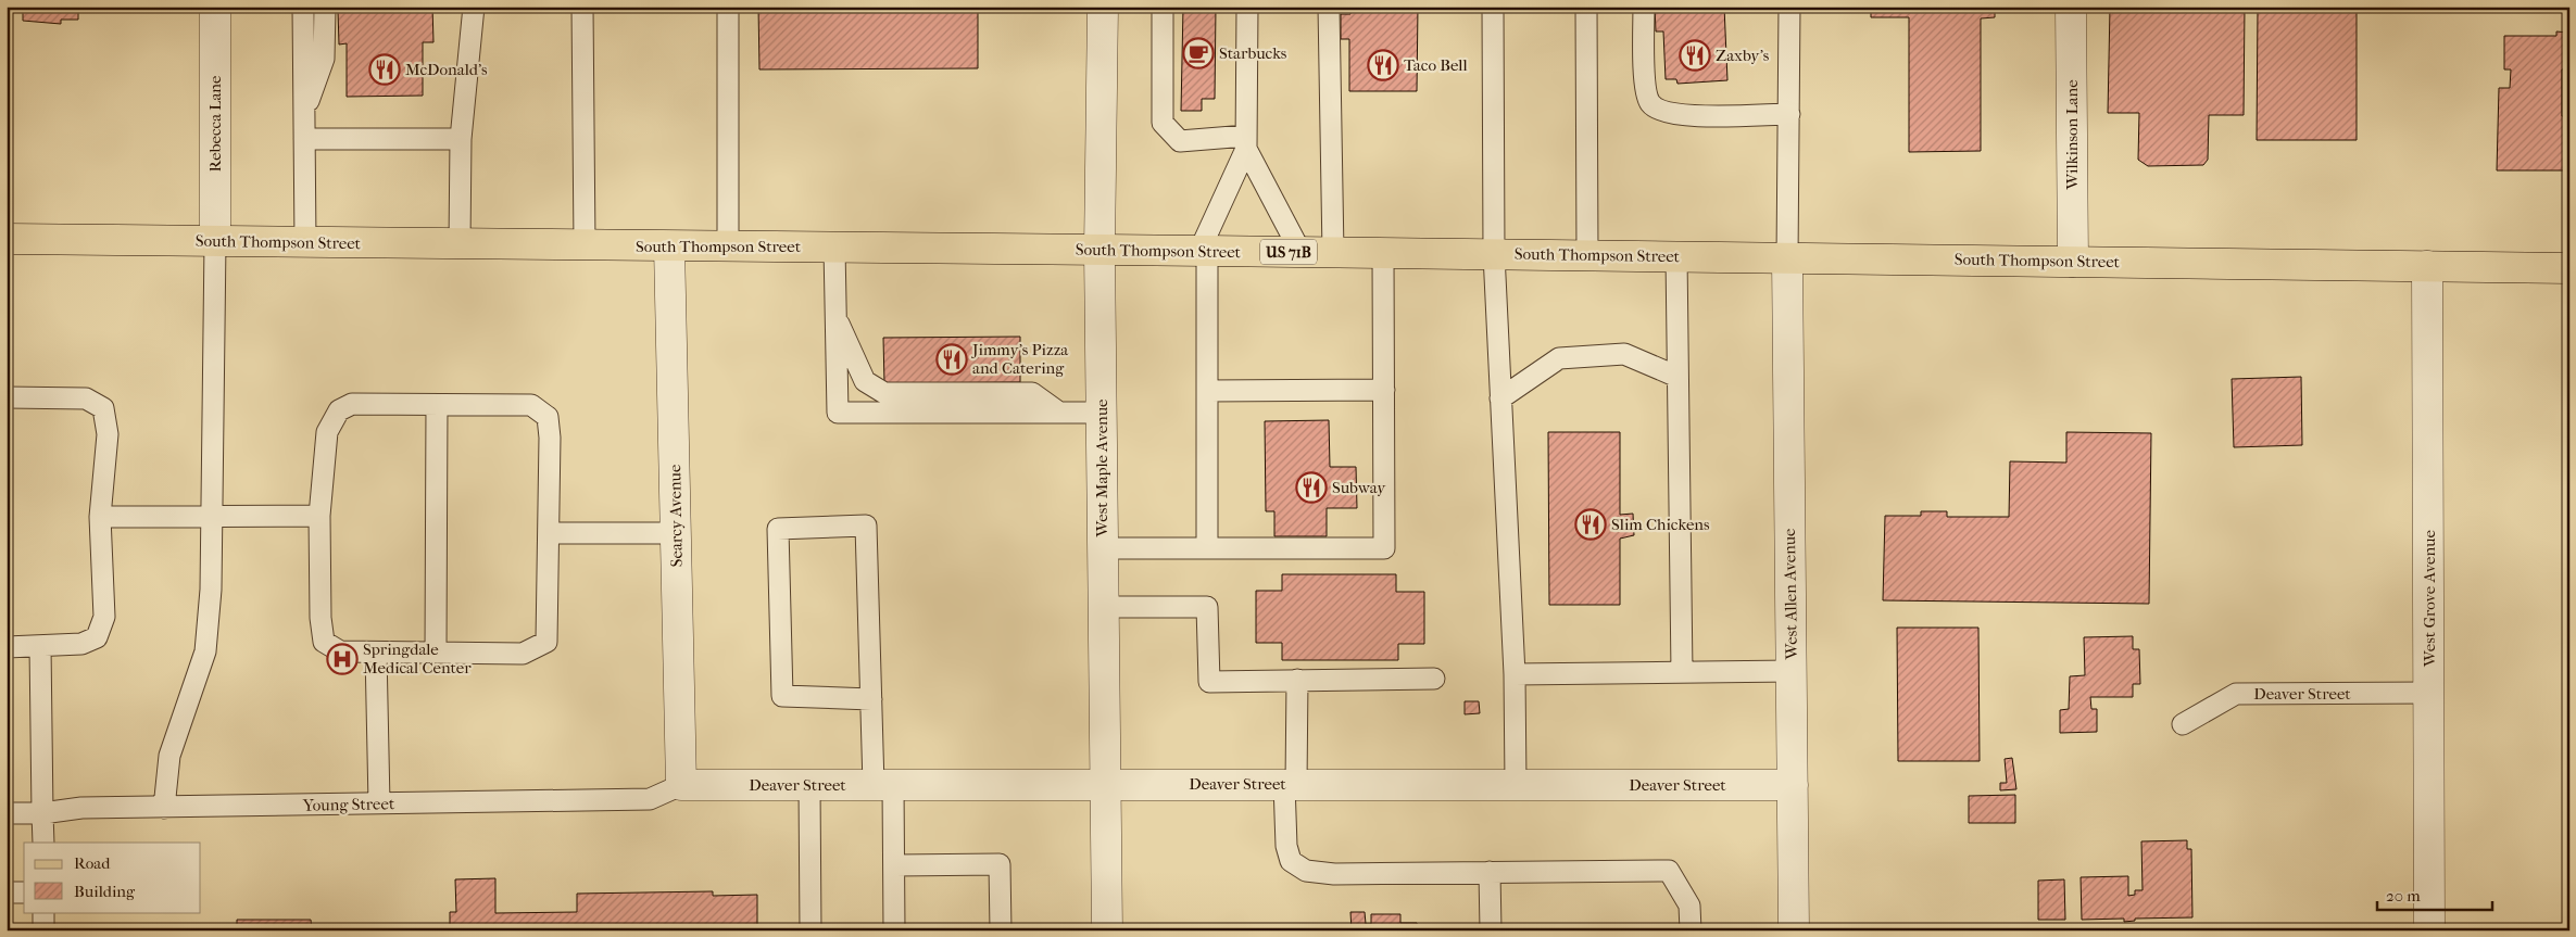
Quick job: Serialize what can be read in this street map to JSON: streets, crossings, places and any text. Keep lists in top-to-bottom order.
{
  "streets": {
    "main road": ["South Thompson Street", "US 71B"],
    "street": [
      "Rebecca Lane",
      "Wilkinson Lane",
      "West Maple Avenue",
      "Searcy Avenue",
      "West Allen Avenue",
      "West Grove Avenue",
      "Deaver Street"
    ],
    "lane": ["Young Street"]
  },
  "crossings": [
    ["Rebecca Lane", "South Thompson Street"],
    ["Wilkinson Lane", "South Thompson Street"],
    ["South Thompson Street", "West Maple Avenue"],
    ["South Thompson Street", "Searcy Avenue"],
    ["South Thompson Street", "West Allen Avenue"],
    ["South Thompson Street", "West Grove Avenue"],
    ["West Maple Avenue", "Deaver Street"],
    ["Searcy Avenue", "Deaver Street"],
    ["Searcy Avenue", "Young Street"],
    ["West Allen Avenue", "Deaver Street"],
    ["West Grove Avenue", "Deaver Street"],
    ["Deaver Street", "Young Street"]
  ],
  "places": {
    "cafe": ["Starbucks"],
    "restaurant": [
      "Zaxby's",
      "Taco Bell",
      "McDonald's",
      "Jimmy's Pizza and Catering",
      "Subway",
      "Slim Chickens"
    ],
    "hospital": ["Springdale Medical Center"]
  },
  "legend": ["Road", "Building"],
  "scale_bar": "20 m"
}
